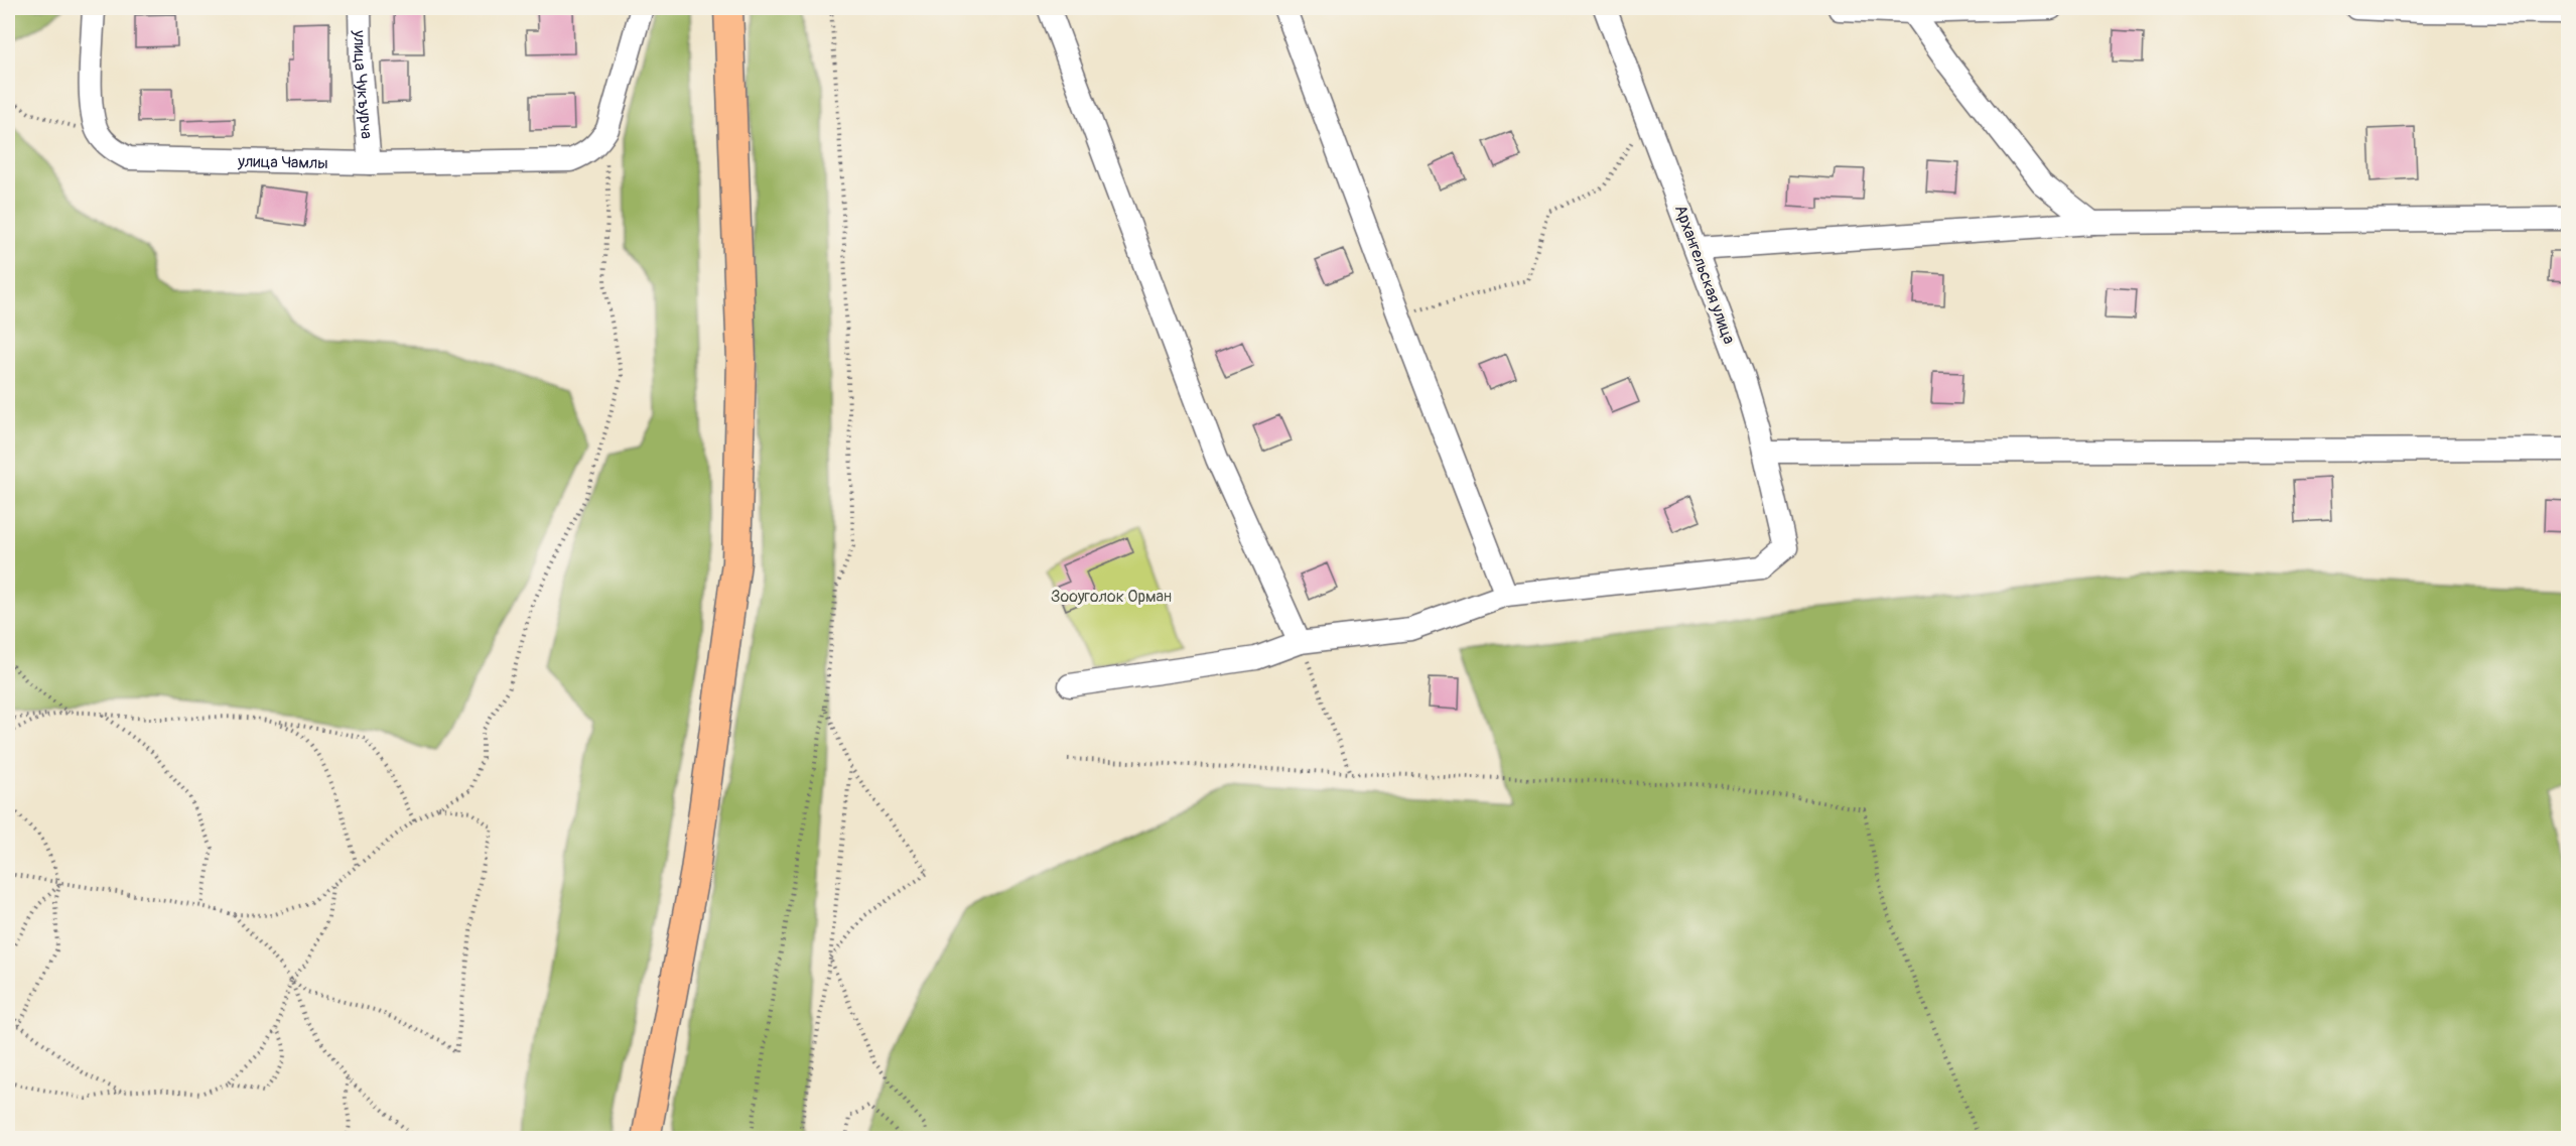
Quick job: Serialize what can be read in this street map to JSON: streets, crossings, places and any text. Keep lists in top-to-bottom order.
{
  "streets": {
    "street": ["улица Чукъурча", "улица Чамлы", "Архангельская улица"]
  },
  "crossings": [
    ["улица Чукъурча", "улица Чамлы"]
  ],
  "parks": ["Зооуголок Орман"]
}
